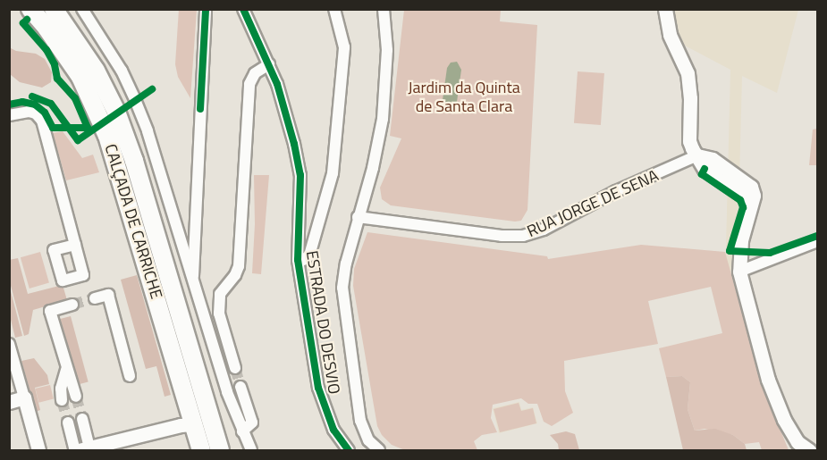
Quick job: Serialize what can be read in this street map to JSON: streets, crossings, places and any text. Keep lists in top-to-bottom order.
{
  "streets": {
    "highway": ["CALÇADA DE CARRICHE"],
    "street": ["RUA JORGE DE SENA", "ESTRADA DO DESVIO"]
  },
  "parks": ["Jardim da Quinta de Santa Clara"]
}
